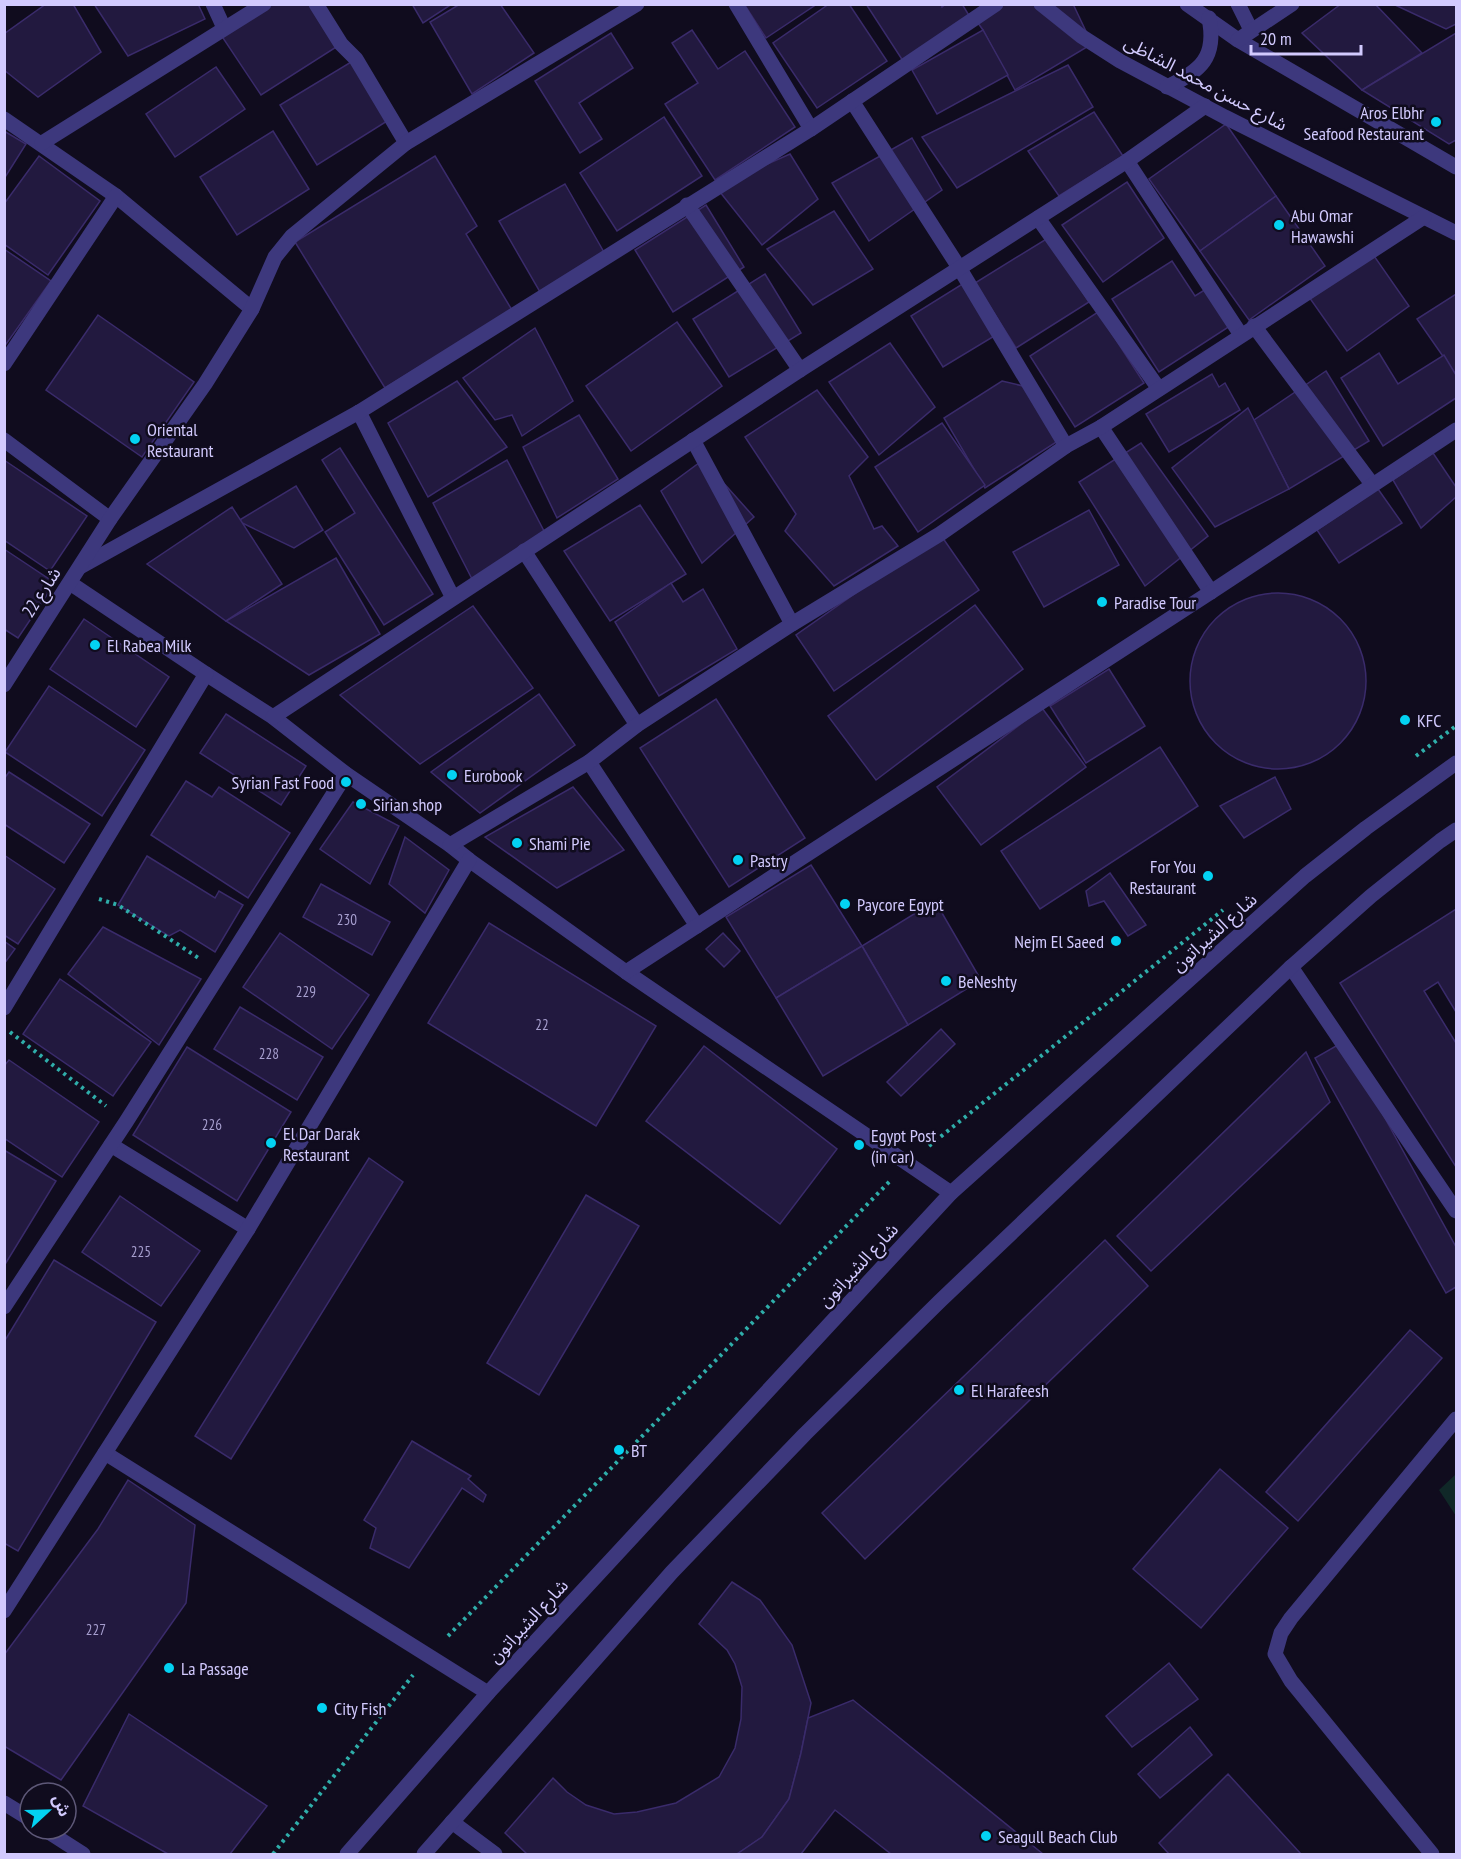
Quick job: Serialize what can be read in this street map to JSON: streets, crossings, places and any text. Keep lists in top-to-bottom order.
{
  "streets": {
    "street": ["شارع حسن محمد الشاظى", "شارع 22", "شارع الشيراتون"]
  },
  "places": [
    "Aros Elbhr Seafood Restaurant",
    "Abu Omar Hawawshi",
    "Oriental Restaurant",
    "Paradise Tour",
    "El Rabea Milk",
    "KFC",
    "Eurobook",
    "Syrian Fast Food",
    "Sirian shop",
    "Shami Pie",
    "Pastry",
    "For You Restaurant",
    "Paycore Egypt",
    "Nejm El Saeed",
    "BeNeshty",
    "El Dar Darak Restaurant",
    "Egypt Post (in car)",
    "El Harafeesh",
    "BT",
    "La Passage",
    "City Fish",
    "Seagull Beach Club"
  ],
  "house_numbers": [
    "230",
    "229",
    "22",
    "228",
    "226",
    "225",
    "227"
  ],
  "scale_bar": "20 m",
  "north": "right"
}
